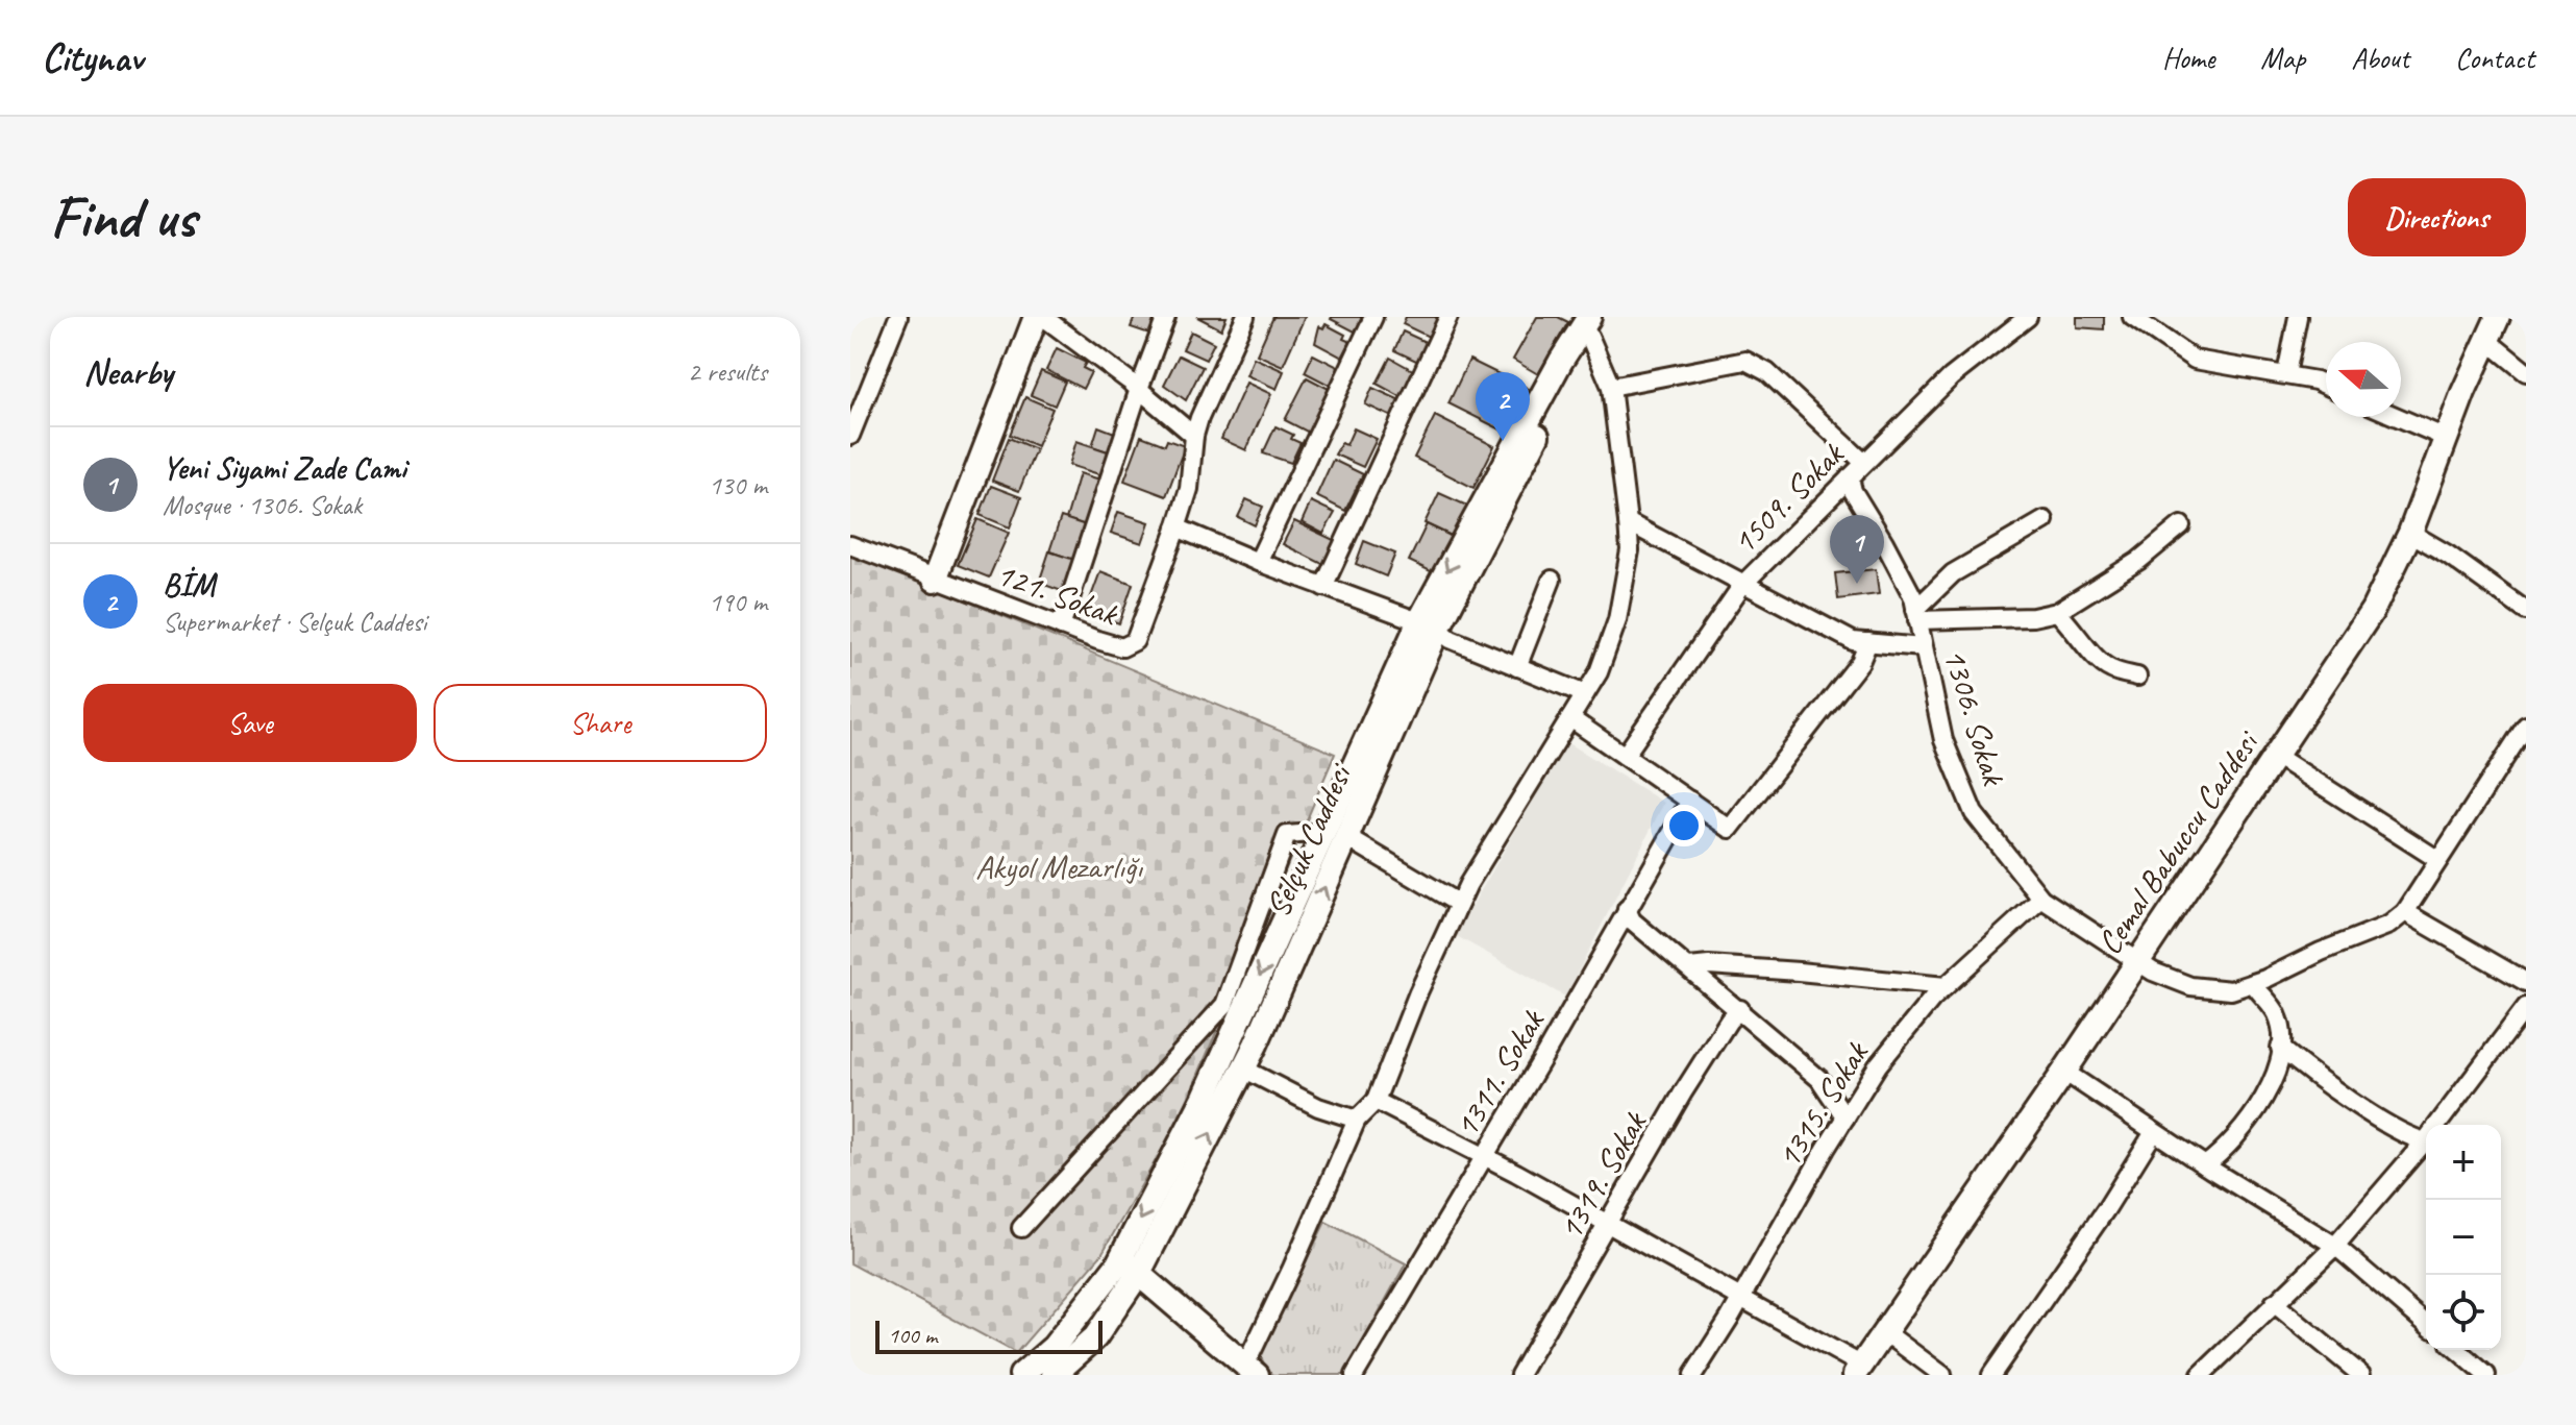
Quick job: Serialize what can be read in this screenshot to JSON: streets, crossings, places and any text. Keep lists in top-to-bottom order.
{
  "streets": {
    "main road": ["Selçuk Caddesi", "Cemal Babuccu Caddesi"],
    "street": [
      "1509. Sokak",
      "121. Sokak",
      "1306. Sokak",
      "1311. Sokak",
      "1315. Sokak",
      "1319. Sokak"
    ]
  },
  "crossings": [
    ["1509. Sokak", "1306. Sokak"],
    ["1306. Sokak", "Cemal Babuccu Caddesi"],
    ["1306. Sokak", "1315. Sokak"]
  ],
  "parks": ["Akyol Mezarlığı"],
  "scale_bar": "100 m",
  "north": "left",
  "page": {
    "header": "Citynav",
    "nav": [
      "Home",
      "Map",
      "About",
      "Contact"
    ],
    "buttons": [
      "Directions",
      ["Save", "Share"]
    ],
    "title": "Find us",
    "heading": ["Nearby", "2 results"],
    "pins": ["2", "1"],
    "list": [
      {
        "mark": "1",
        "name": "Yeni Siyami Zade Cami",
        "note": "Mosque · 1306. Sokak",
        "value": "130 m"
      },
      {
        "mark": "2",
        "name": "BİM",
        "note": "Supermarket · Selçuk Caddesi",
        "value": "190 m"
      }
    ],
    "map_buttons": ["+", "−"],
    "scale": "100 m"
  }
}
